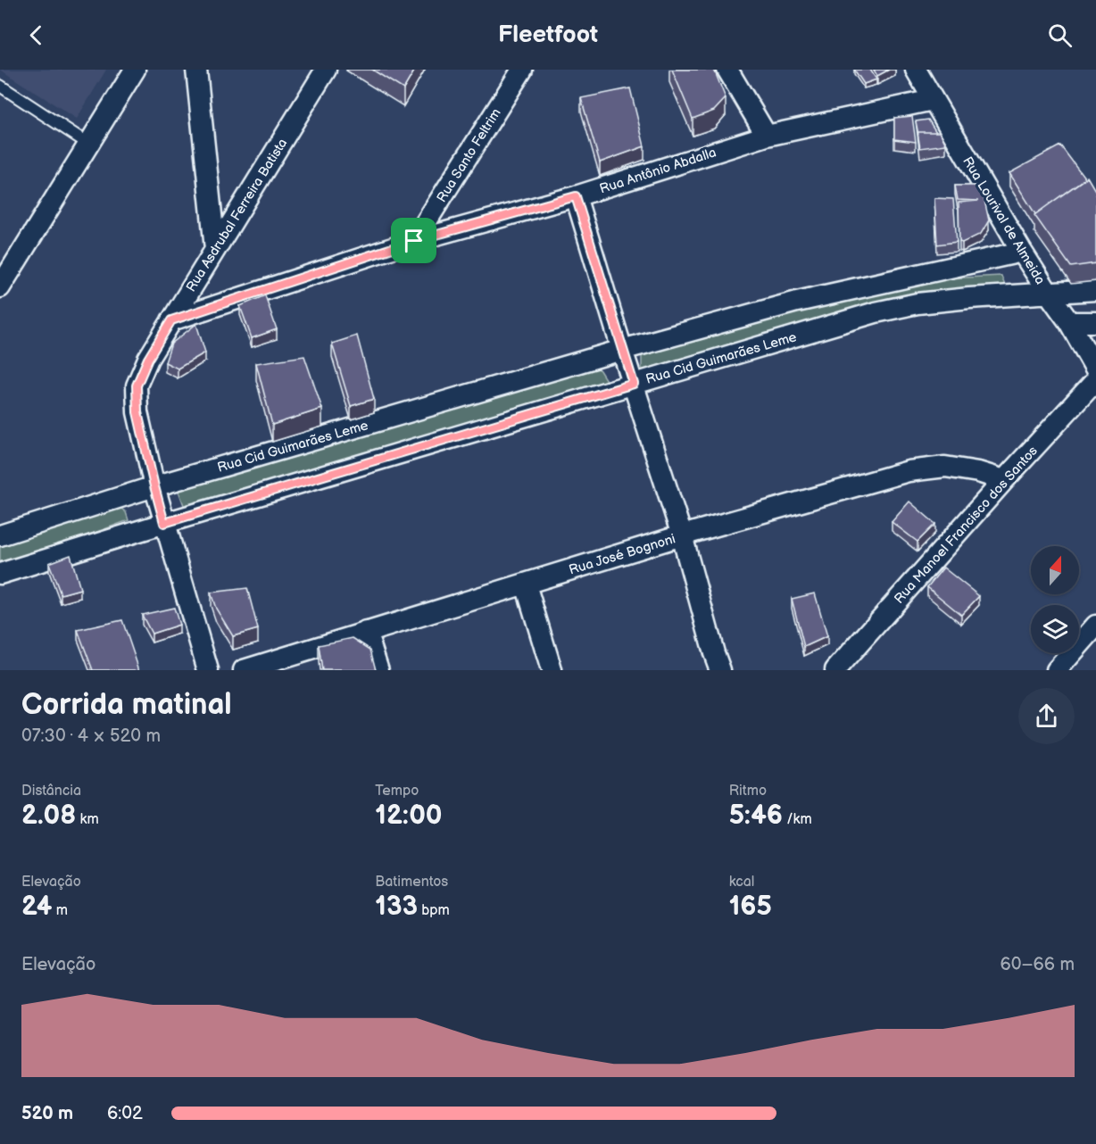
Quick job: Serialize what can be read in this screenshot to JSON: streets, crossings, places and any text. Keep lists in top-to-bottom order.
{
  "streets": {
    "street": [
      "Rua Santo Feltrim",
      "Rua Antônio Abdalla",
      "Rua Asdrubal Ferreira Batista",
      "Rua Lourival de Almeida",
      "Rua Cid Guimarães Leme",
      "Rua Manoel Francisco dos Santos",
      "Rua José Bognoni"
    ]
  },
  "crossings": [
    ["Rua Santo Feltrim", "Rua Antônio Abdalla"],
    ["Rua Antônio Abdalla", "Rua Asdrubal Ferreira Batista"],
    ["Rua Antônio Abdalla", "Rua Lourival de Almeida"],
    ["Rua Asdrubal Ferreira Batista", "Rua Cid Guimarães Leme"],
    ["Rua Lourival de Almeida", "Rua Cid Guimarães Leme"],
    ["Rua Manoel Francisco dos Santos", "Rua José Bognoni"]
  ],
  "north": "top",
  "page": {
    "header": "Fleetfoot",
    "heading": ["Corrida matinal", "07:30 · 4 × 520 m"],
    "stats": [
      ["Distância", "2.08 km"],
      ["Tempo", "12:00"],
      ["Ritmo", "5:46 /km"],
      ["Elevação", "24 m"],
      ["Batimentos", "133 bpm"],
      ["kcal", "165"]
    ],
    "chart": ["Elevação", "60–66 m"],
    "list": [
      {
        "name": "520 m",
        "note": "6:02"
      }
    ]
  }
}
